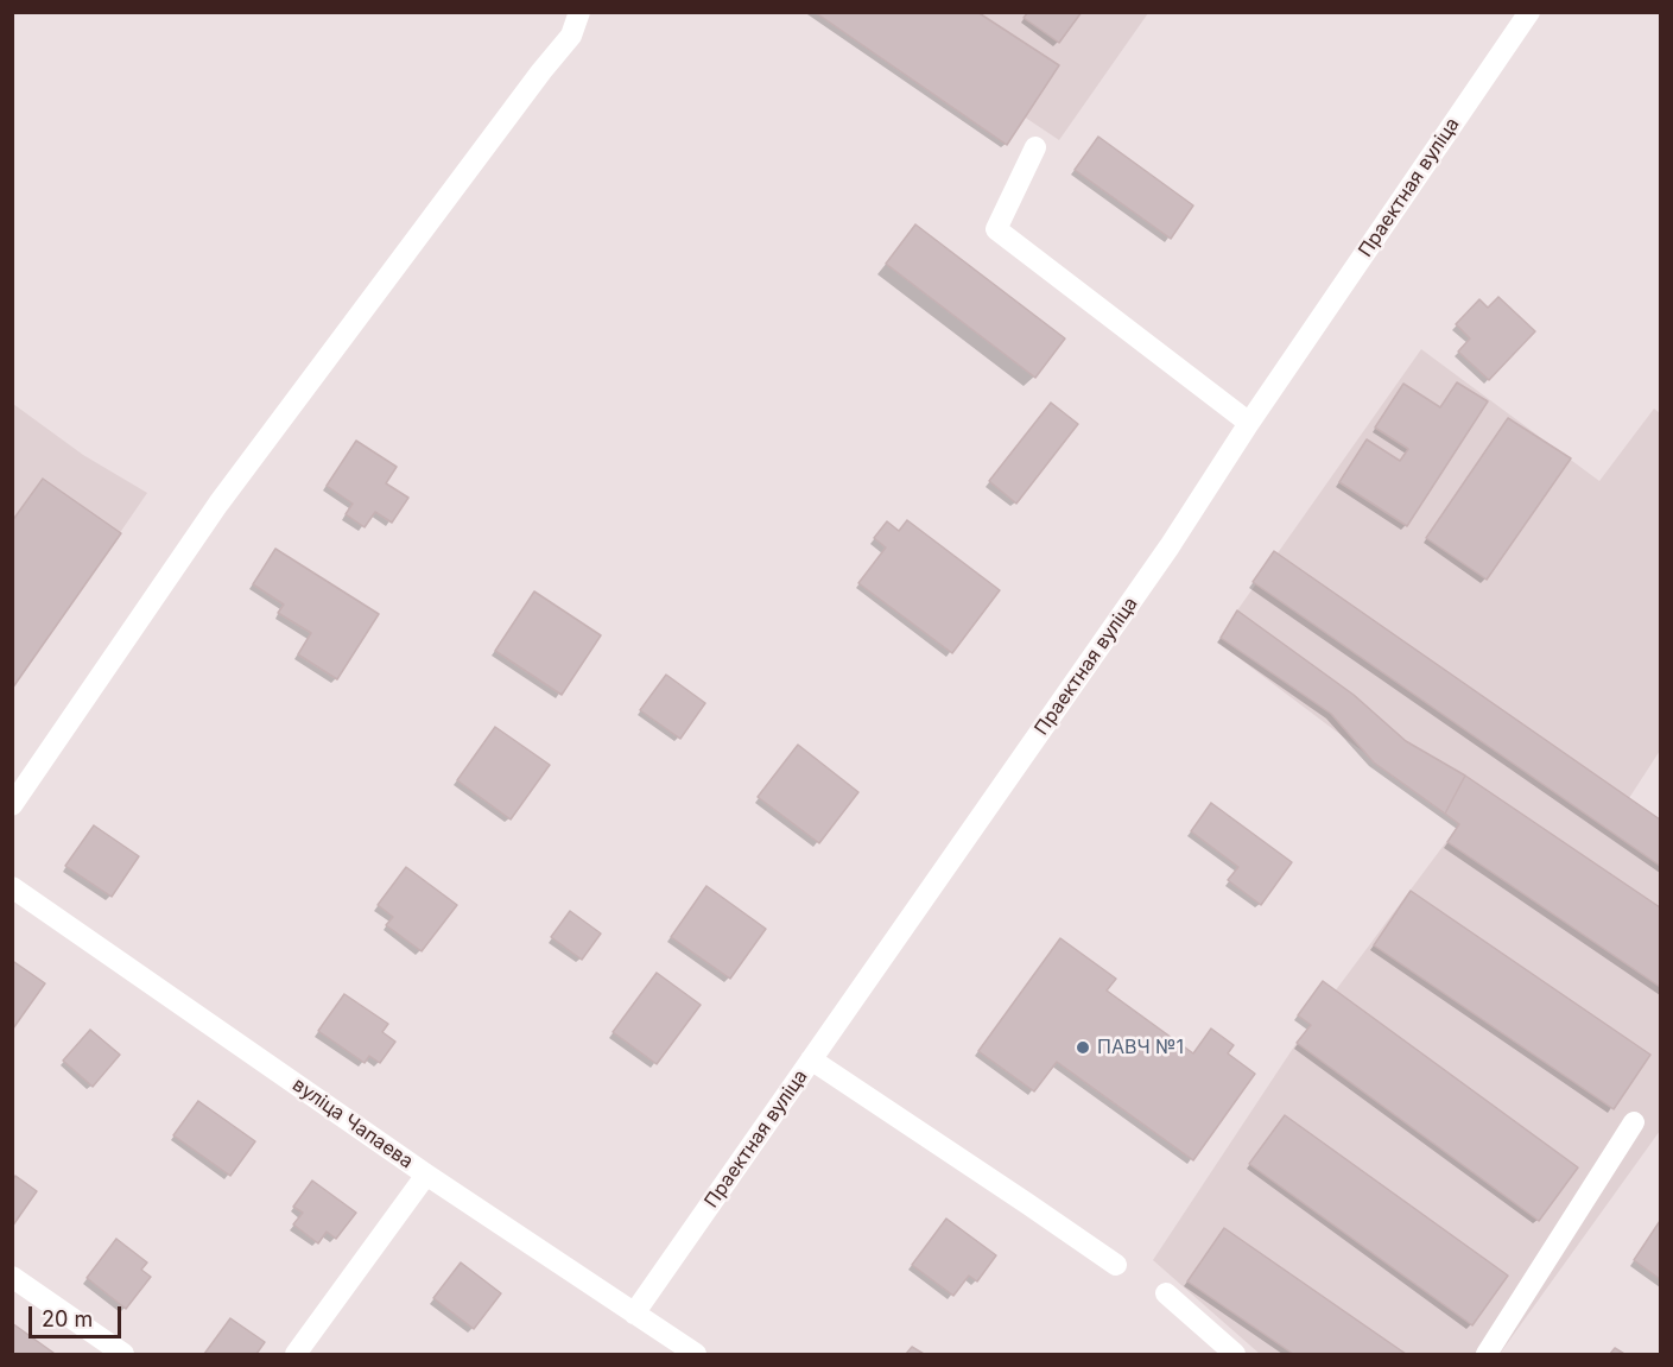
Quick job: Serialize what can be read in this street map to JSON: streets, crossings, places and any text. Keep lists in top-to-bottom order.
{
  "streets": {
    "street": ["Праектная вуліца", "вуліца Чапаева"]
  },
  "crossings": [
    ["Праектная вуліца", "вуліца Чапаева"]
  ],
  "places": ["ПАВЧ №1"],
  "scale_bar": "20 m"
}
